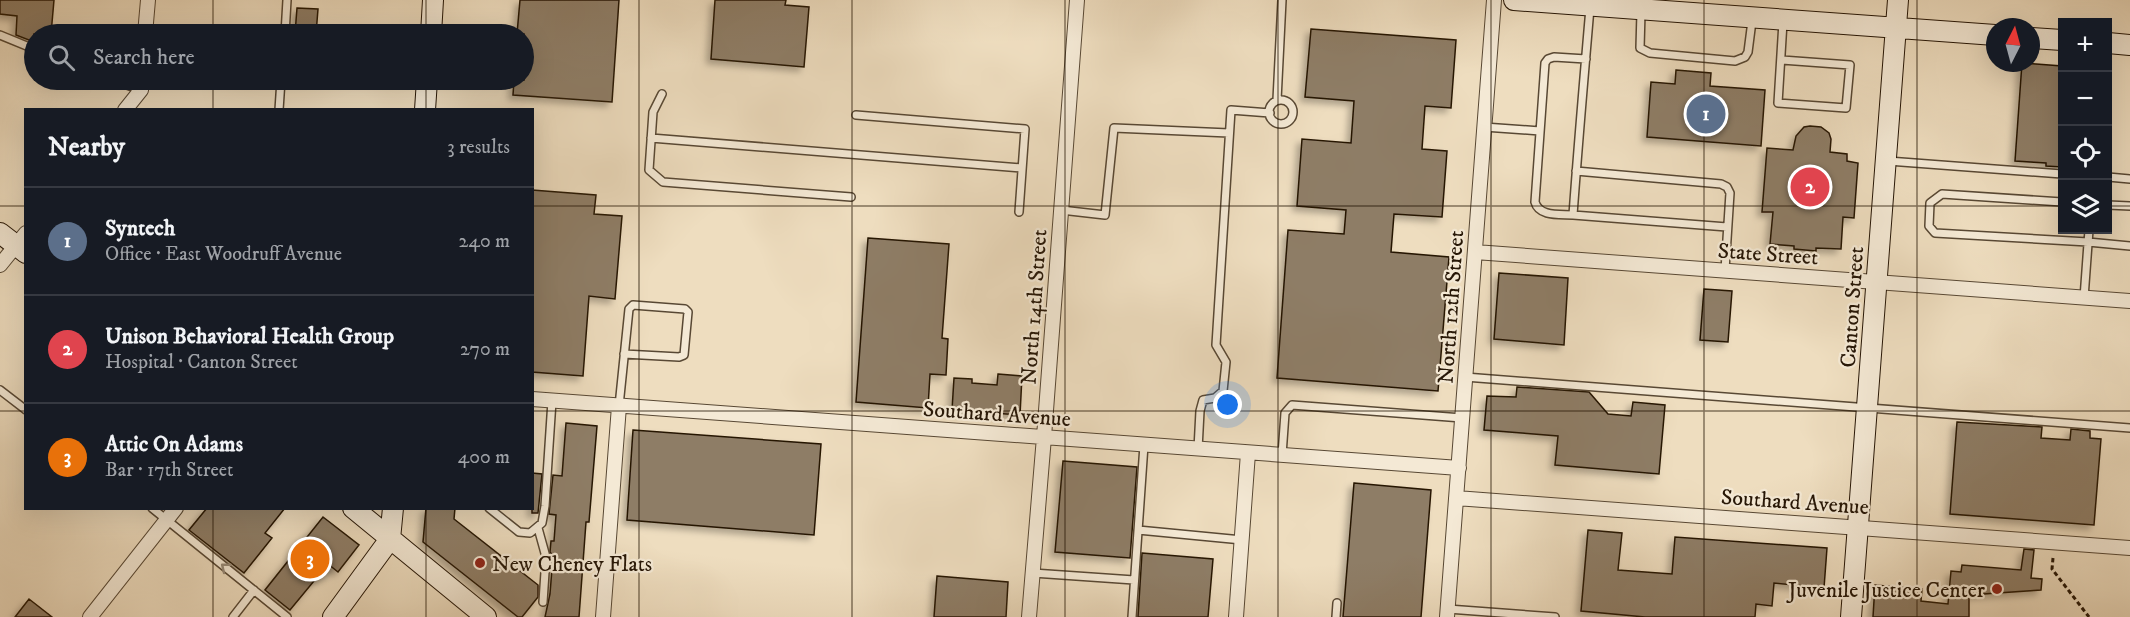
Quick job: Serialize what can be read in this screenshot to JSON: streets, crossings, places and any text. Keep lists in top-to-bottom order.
{
  "streets": {
    "street": [
      "State Street",
      "North 14th Street",
      "North 12th Street",
      "Canton Street",
      "Southard Avenue"
    ]
  },
  "crossings": [
    ["State Street", "North 12th Street"],
    ["State Street", "Canton Street"],
    ["North 14th Street", "Southard Avenue"],
    ["North 12th Street", "Southard Avenue"],
    ["Canton Street", "Southard Avenue"]
  ],
  "places": ["New Cheney Flats", "Juvenile Justice Center"],
  "north": "top",
  "page": {
    "map_buttons": ["+", "−"],
    "search": "Search here",
    "pins": ["1", "2", "3"],
    "heading": ["Nearby", "3 results"],
    "list": [
      {
        "mark": "1",
        "name": "Syntech",
        "note": "Office · East Woodruff Avenue",
        "value": "240 m"
      },
      {
        "mark": "2",
        "name": "Unison Behavioral Health Group",
        "note": "Hospital · Canton Street",
        "value": "270 m"
      },
      {
        "mark": "3",
        "name": "Attic On Adams",
        "note": "Bar · 17th Street",
        "value": "400 m"
      }
    ]
  }
}
